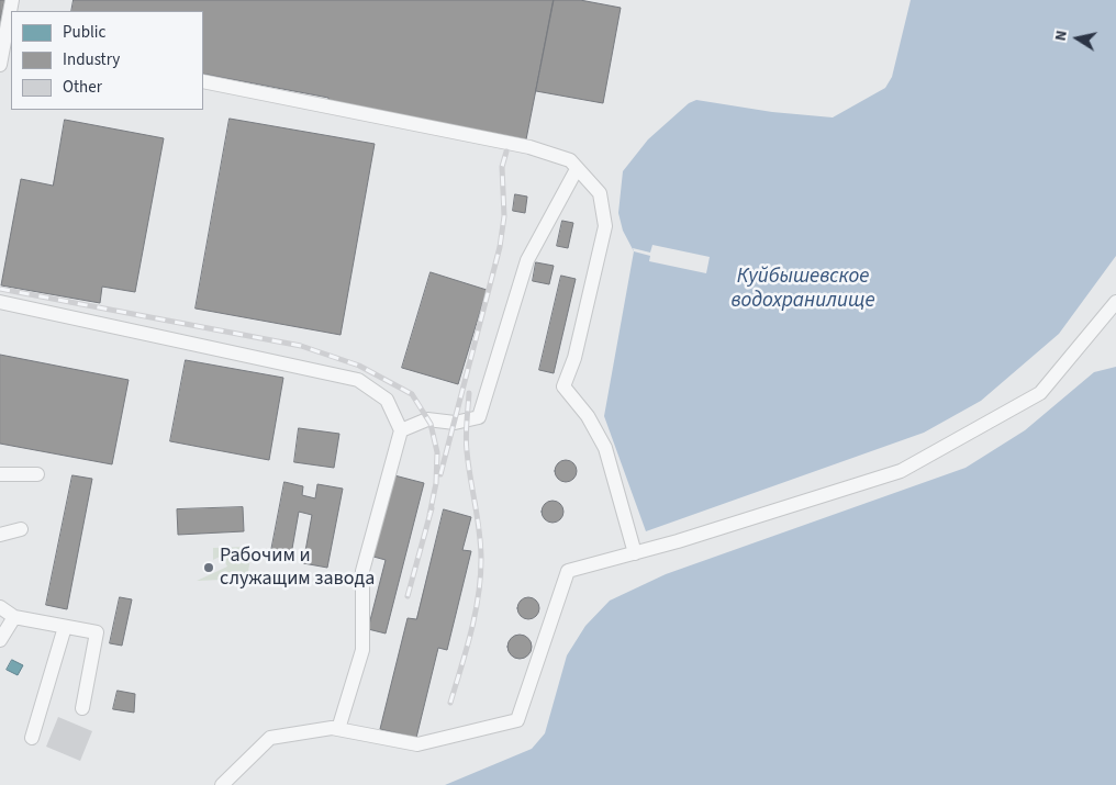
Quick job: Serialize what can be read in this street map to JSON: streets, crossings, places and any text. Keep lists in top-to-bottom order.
{
  "water": ["Куйбышевское водохранилище"],
  "places": ["Рабочим и служащим завода"],
  "legend": ["Public", "Industry", "Other"],
  "north": "left"
}
